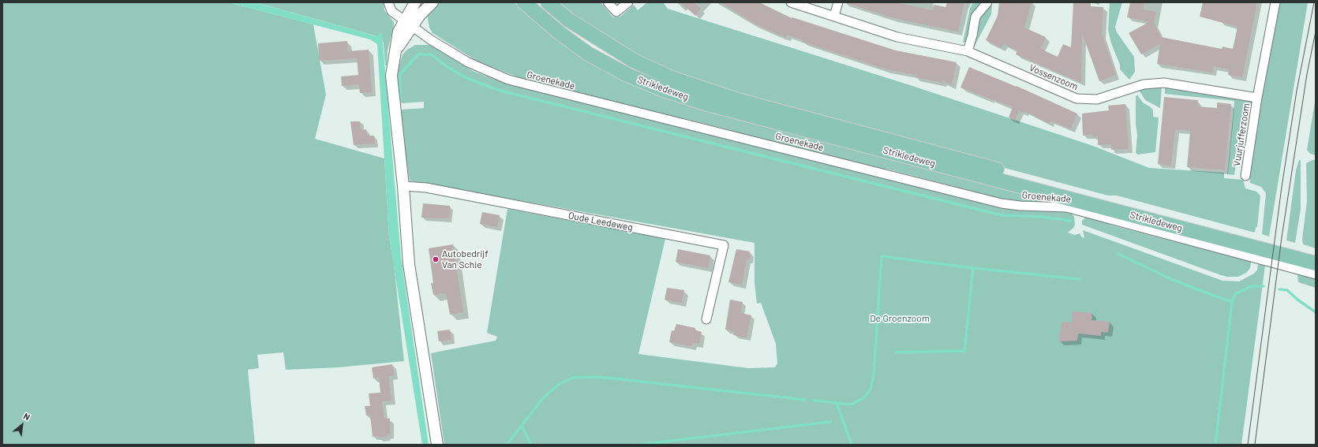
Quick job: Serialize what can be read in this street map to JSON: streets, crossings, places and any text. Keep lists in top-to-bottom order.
{
  "streets": {
    "main road": ["Strikledeweg"],
    "street": [
      "Vossenzoom",
      "Groenekade",
      "Vuurjufferzoom",
      "Oude Leedeweg"
    ]
  },
  "crossings": [
    ["Vossenzoom", "Vuurjufferzoom"]
  ],
  "parks": ["De Groenzoom"],
  "places": ["Autobedrijf Van Schie"],
  "north": "top right"
}
